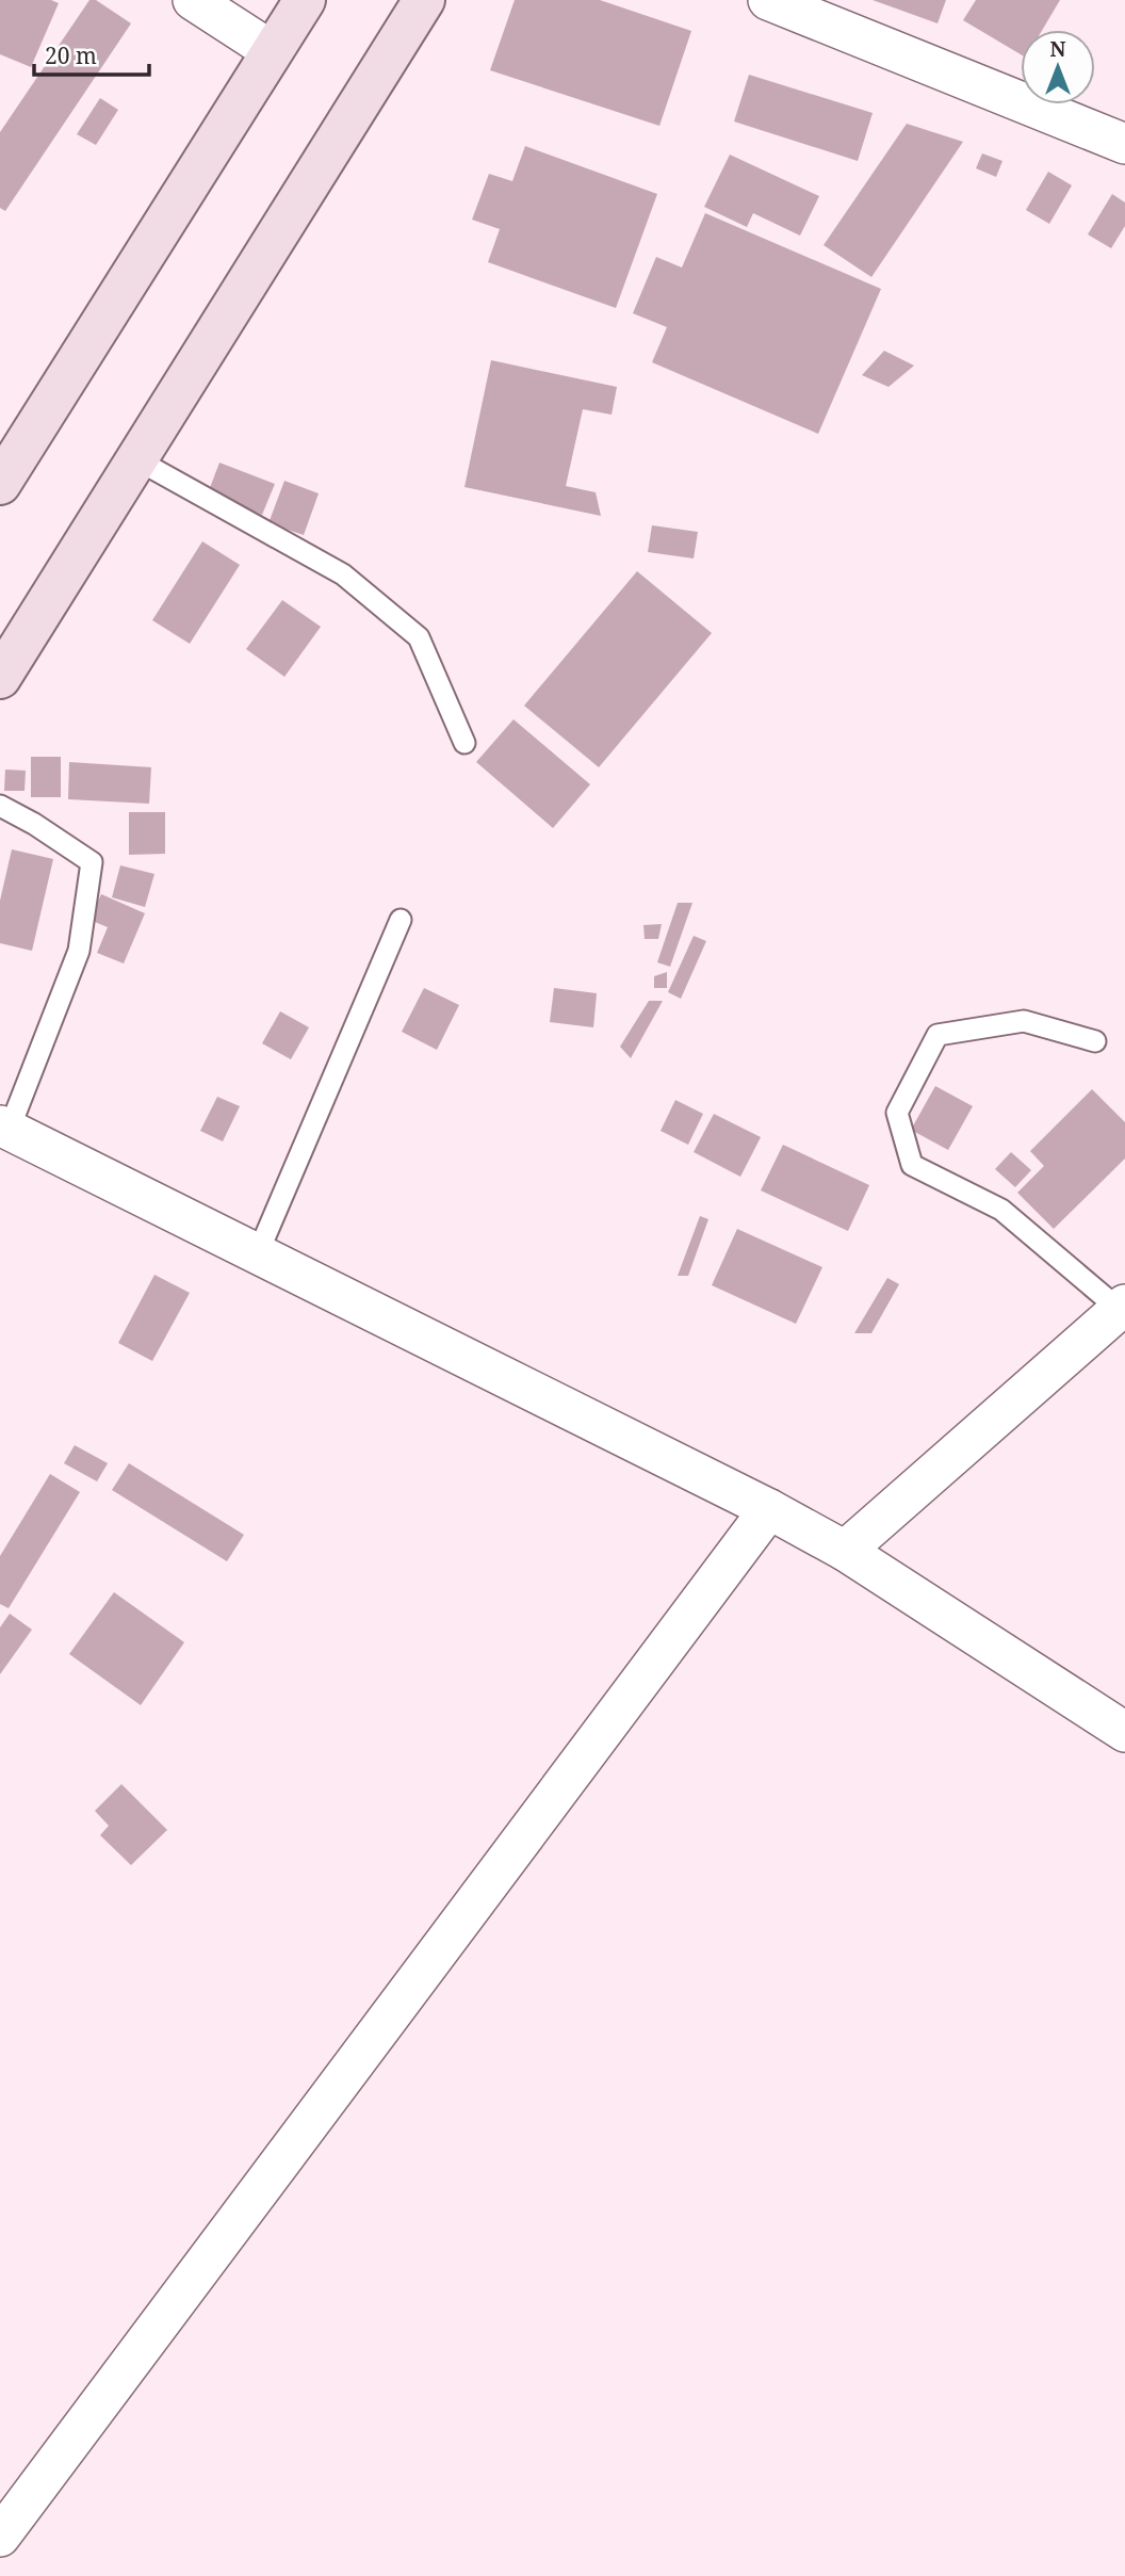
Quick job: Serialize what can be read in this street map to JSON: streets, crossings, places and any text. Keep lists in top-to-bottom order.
{
  "scale_bar": "20 m",
  "north": "top"
}
